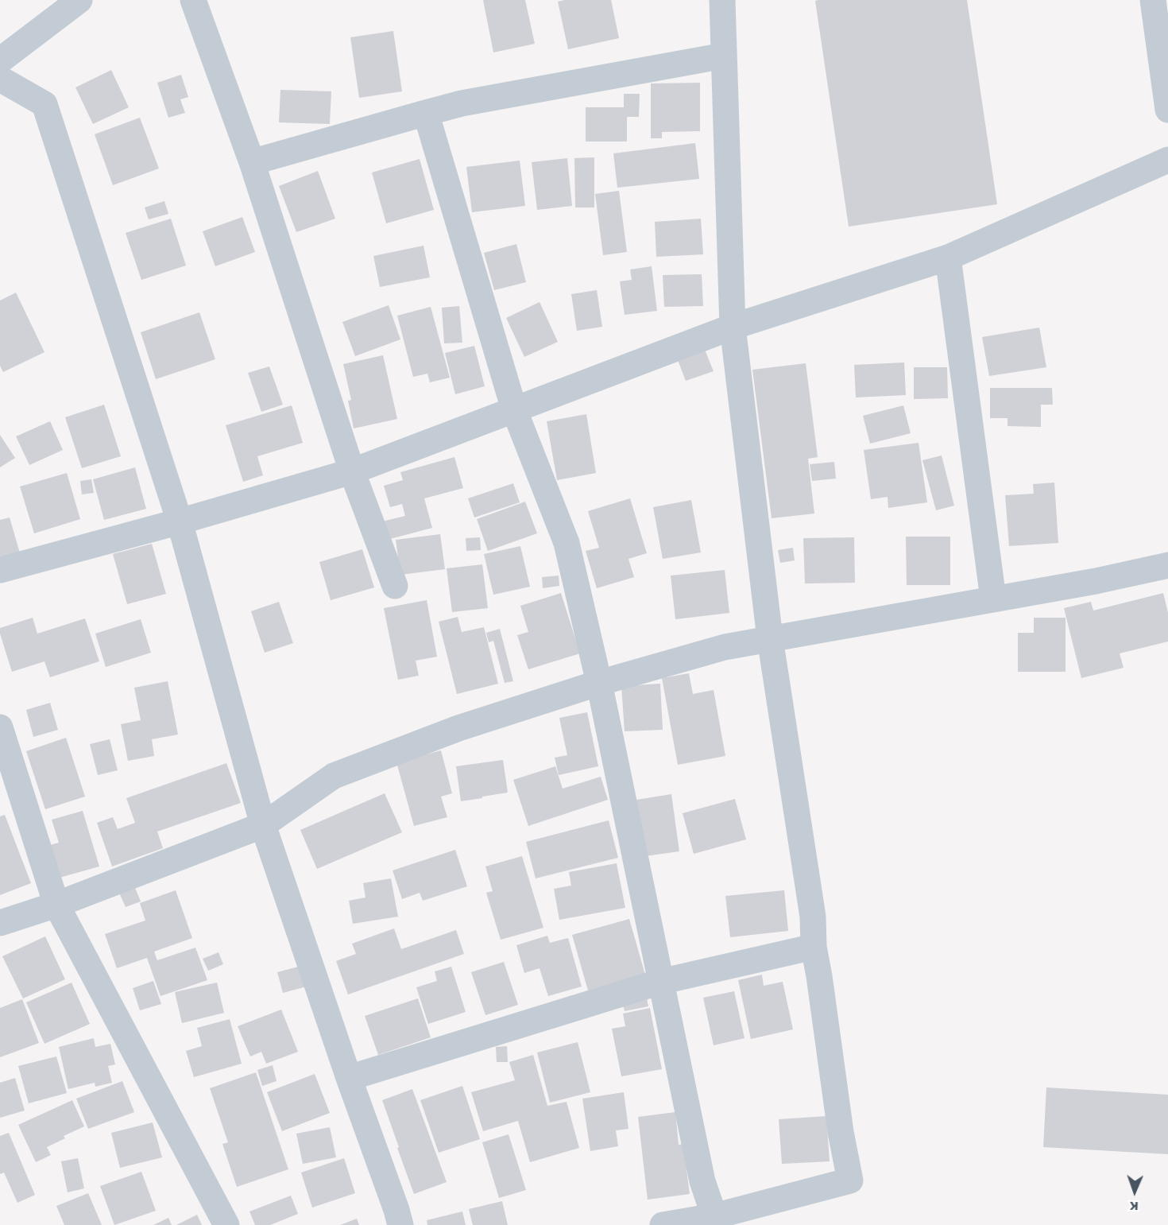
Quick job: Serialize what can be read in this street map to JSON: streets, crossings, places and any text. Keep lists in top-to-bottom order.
{
  "north": "bottom"
}
